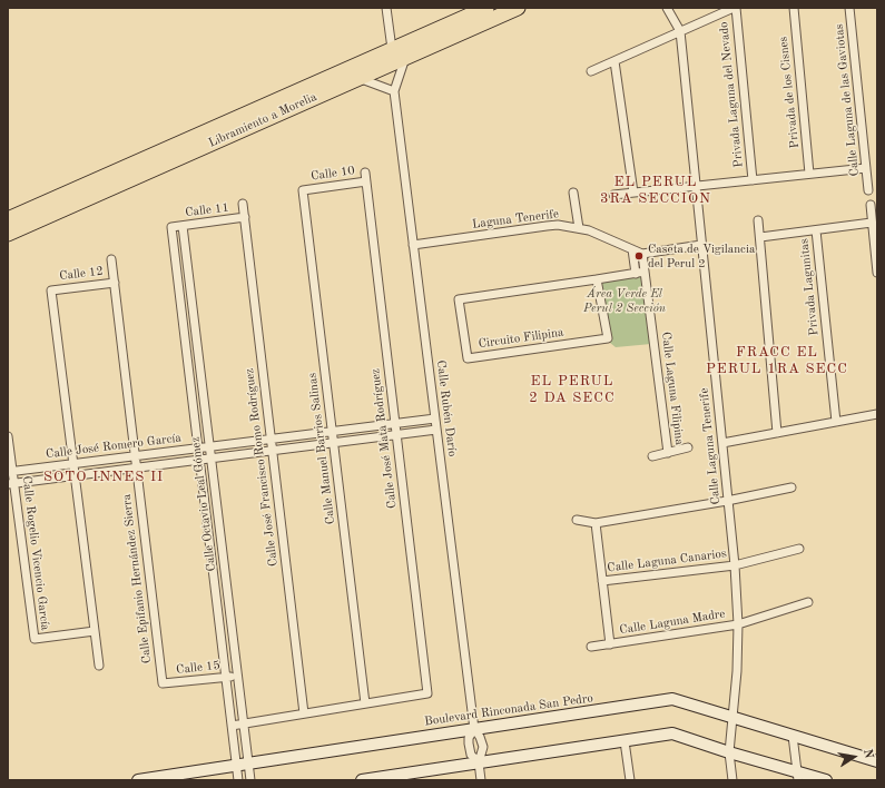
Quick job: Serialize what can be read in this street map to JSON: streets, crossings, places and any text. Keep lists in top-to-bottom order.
{
  "streets": {
    "highway": ["Libramiento a Morelia"],
    "street": [
      "Privada de los Cisnes",
      "Privada Laguna del Nevado",
      "Calle Laguna de las Gaviotas",
      "Calle 10",
      "Calle 11",
      "Laguna Tenerife",
      "Calle 12",
      "Privada Lagunitas",
      "Circuito Filipina",
      "Calle Laguna Filipina",
      "Calle Rubén Darío",
      "Calle José Mata Rodríguez",
      "Calle José Romero García",
      "Calle Laguna Tenerife",
      "Calle Manuel Barrios Salinas",
      "Calle José Francisco Romo Rodríguez",
      "Calle Octavio Leal Gómez",
      "Calle Rogelio Vicencio García",
      "Calle Laguna Canarios",
      "Calle Epifanio Hernández Sierra",
      "Calle Laguna Madre",
      "Calle 15",
      "Boulevard Rinconada San Pedro"
    ]
  },
  "crossings": [
    ["Libramiento a Morelia", "Calle Rubén Darío"],
    ["Calle 10", "Calle José Mata Rodríguez"],
    ["Calle 10", "Calle Manuel Barrios Salinas"],
    ["Calle 11", "Calle José Francisco Romo Rodríguez"],
    ["Calle 11", "Calle Octavio Leal Gómez"],
    ["Laguna Tenerife", "Calle Laguna Filipina"],
    ["Laguna Tenerife", "Calle Rubén Darío"],
    ["Calle 12", "Calle José Romero García"],
    ["Calle 12", "Calle Epifanio Hernández Sierra"],
    ["Circuito Filipina", "Calle Laguna Filipina"],
    ["Calle Rubén Darío", "Calle José Romero García"],
    ["Calle Rubén Darío", "Boulevard Rinconada San Pedro"],
    ["Calle José Mata Rodríguez", "Calle José Romero García"],
    ["Calle José Mata Rodríguez", "Calle Manuel Barrios Salinas"],
    ["Calle José Romero García", "Calle Manuel Barrios Salinas"],
    ["Calle José Romero García", "Calle José Francisco Romo Rodríguez"],
    ["Calle José Romero García", "Calle Octavio Leal Gómez"],
    ["Calle José Romero García", "Calle Rogelio Vicencio García"],
    ["Calle José Romero García", "Calle Epifanio Hernández Sierra"],
    ["Calle Laguna Tenerife", "Calle Laguna Canarios"],
    ["Calle Laguna Tenerife", "Calle Laguna Madre"],
    ["Calle Laguna Tenerife", "Boulevard Rinconada San Pedro"],
    ["Calle Octavio Leal Gómez", "Calle 15"],
    ["Calle Octavio Leal Gómez", "Boulevard Rinconada San Pedro"],
    ["Calle Epifanio Hernández Sierra", "Calle 15"]
  ],
  "districts": [
    "EL PERUL 3RA SECCION",
    "FRACC EL PERUL 1RA SECC",
    "EL PERUL 2 DA SECC",
    "SOTO INNES II"
  ],
  "parks": ["Área Verde El Perul 2 Sección"],
  "places": ["Caseta de Vigilancia del Perul 2"],
  "north": "right"
}
